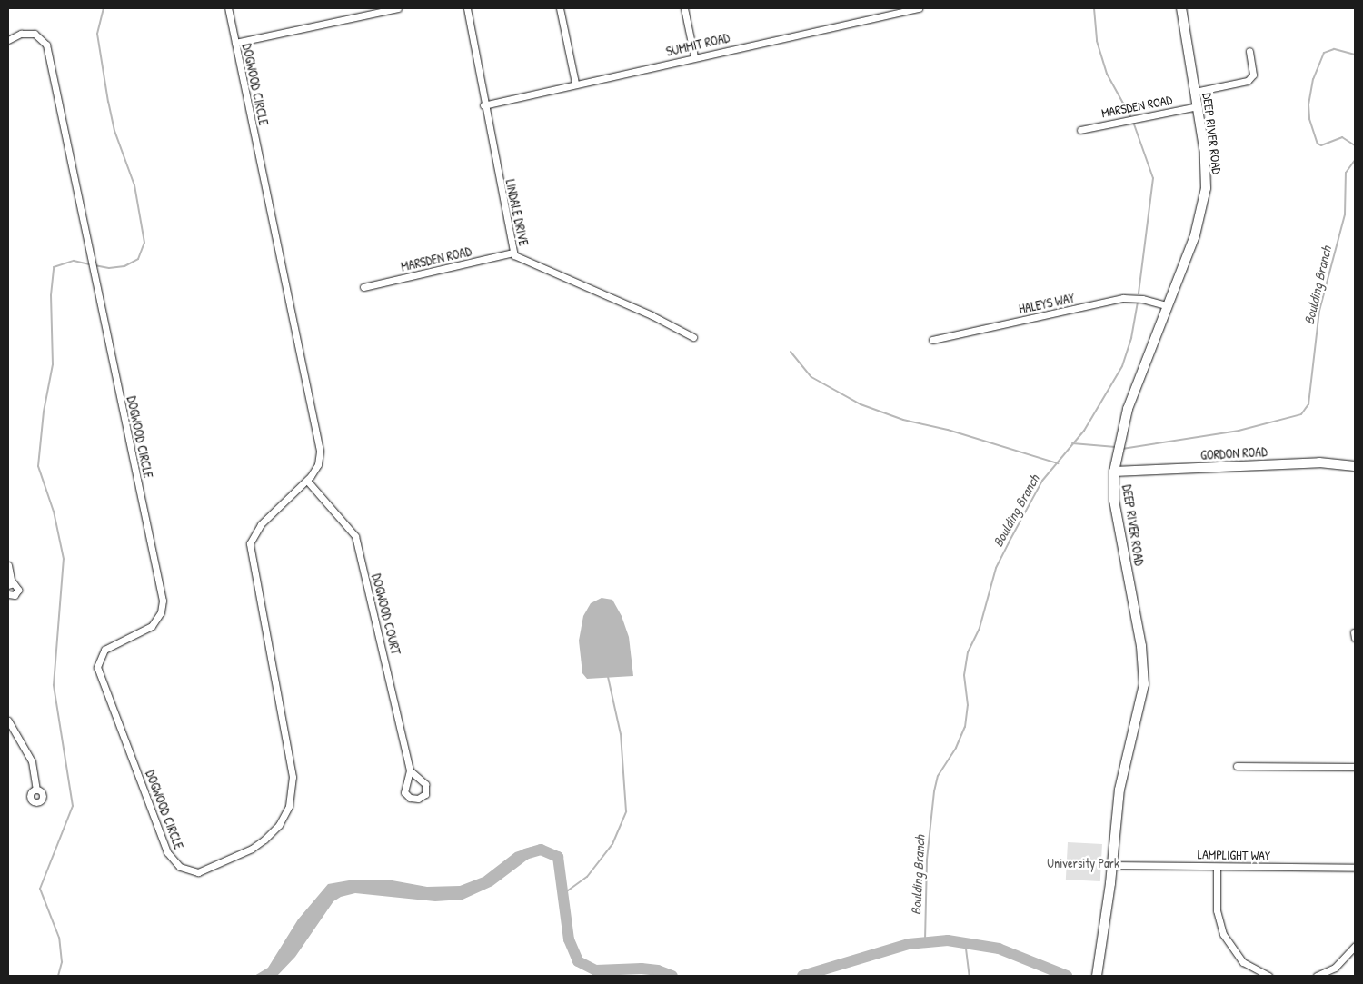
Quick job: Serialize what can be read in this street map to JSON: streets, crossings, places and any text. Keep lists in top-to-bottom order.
{
  "streets": {
    "street": [
      "SUMMIT ROAD",
      "DOGWOOD CIRCLE",
      "MARSDEN ROAD",
      "DEEP RIVER ROAD",
      "LINDALE DRIVE",
      "HALEYS WAY",
      "GORDON ROAD",
      "DOGWOOD COURT",
      "LAMPLIGHT WAY"
    ]
  },
  "crossings": [
    ["SUMMIT ROAD", "LINDALE DRIVE"],
    ["DOGWOOD CIRCLE", "DOGWOOD COURT"],
    ["MARSDEN ROAD", "DEEP RIVER ROAD"],
    ["MARSDEN ROAD", "LINDALE DRIVE"],
    ["DEEP RIVER ROAD", "HALEYS WAY"],
    ["DEEP RIVER ROAD", "GORDON ROAD"],
    ["DEEP RIVER ROAD", "LAMPLIGHT WAY"]
  ],
  "water": ["Boulding Branch"],
  "parks": ["University Park"]
}
